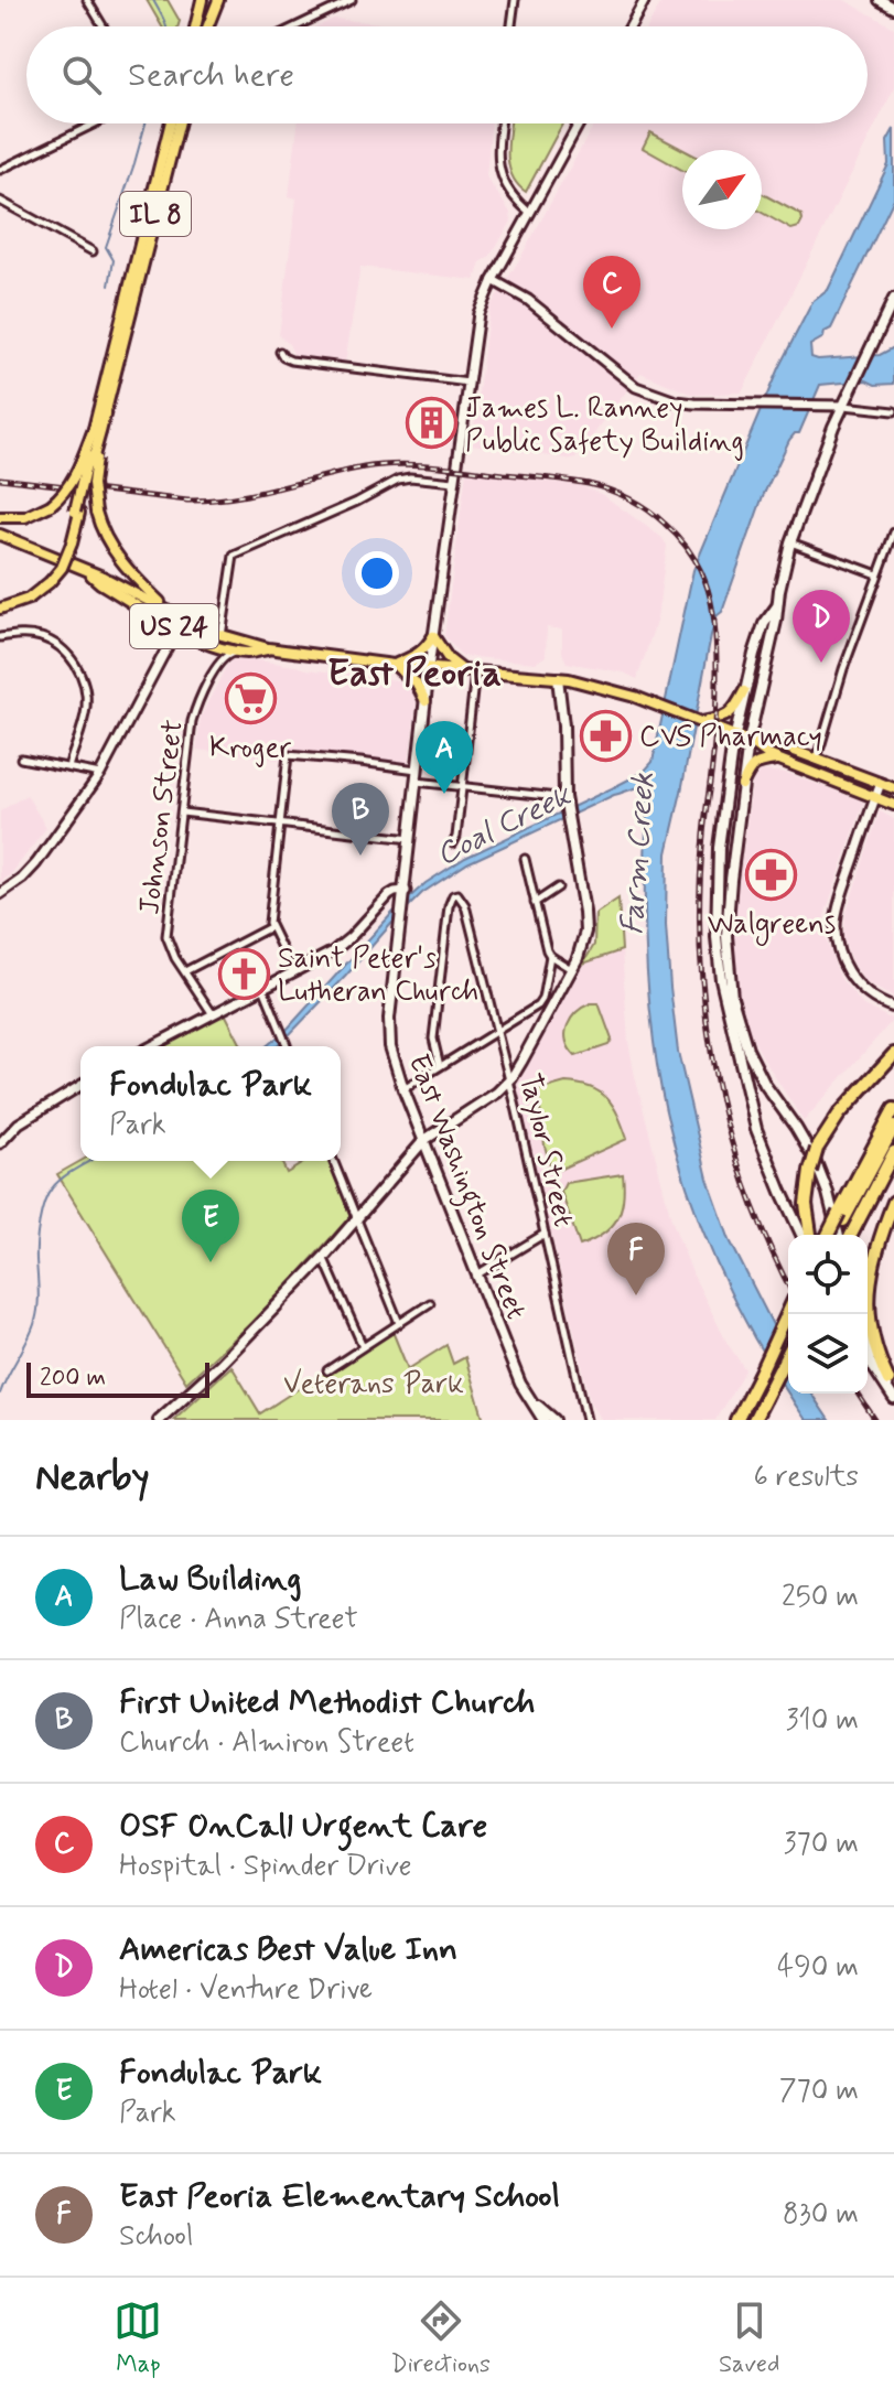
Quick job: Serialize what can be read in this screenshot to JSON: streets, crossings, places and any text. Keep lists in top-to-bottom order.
{
  "streets": {
    "main road": ["IL 8", "US 24", "East Washington Street"],
    "street": ["Johnson Street", "Taylor Street"]
  },
  "crossings": [
    ["IL 8", "US 24"],
    ["US 24", "Johnson Street"],
    ["US 24", "East Washington Street"]
  ],
  "districts": ["East Peoria"],
  "water": ["Coal Creek", "Farm Creek"],
  "parks": ["Veterans Park"],
  "places": {
    "building": ["James L. Ranney Public Safety Building"],
    "supermarket": ["Kroger"],
    "pharmacy": ["CVS Pharmacy", "Walgreens"],
    "church": ["Saint Peter's Lutheran Church"]
  },
  "scale_bar": "200 m",
  "north": "top right",
  "page": {
    "search": "Search here",
    "pins": [
      "C",
      "D",
      "A",
      "B",
      "E",
      "F"
    ],
    "popup": ["Fondulac Park", "Park"],
    "scale": "200 m",
    "heading": ["Nearby", "6 results"],
    "list": [
      {
        "mark": "A",
        "name": "Law Building",
        "note": "Place · Anna Street",
        "value": "250 m"
      },
      {
        "mark": "B",
        "name": "First United Methodist Church",
        "note": "Church · Almiron Street",
        "value": "310 m"
      },
      {
        "mark": "C",
        "name": "OSF OnCall Urgent Care",
        "note": "Hospital · Spinder Drive",
        "value": "370 m"
      },
      {
        "mark": "D",
        "name": "Americas Best Value Inn",
        "note": "Hotel · Venture Drive",
        "value": "490 m"
      },
      {
        "mark": "E",
        "name": "Fondulac Park",
        "note": "Park",
        "value": "770 m"
      },
      {
        "mark": "F",
        "name": "East Peoria Elementary School",
        "note": "School",
        "value": "830 m"
      }
    ],
    "nav": ["Map", "Directions", "Saved"]
  }
}
